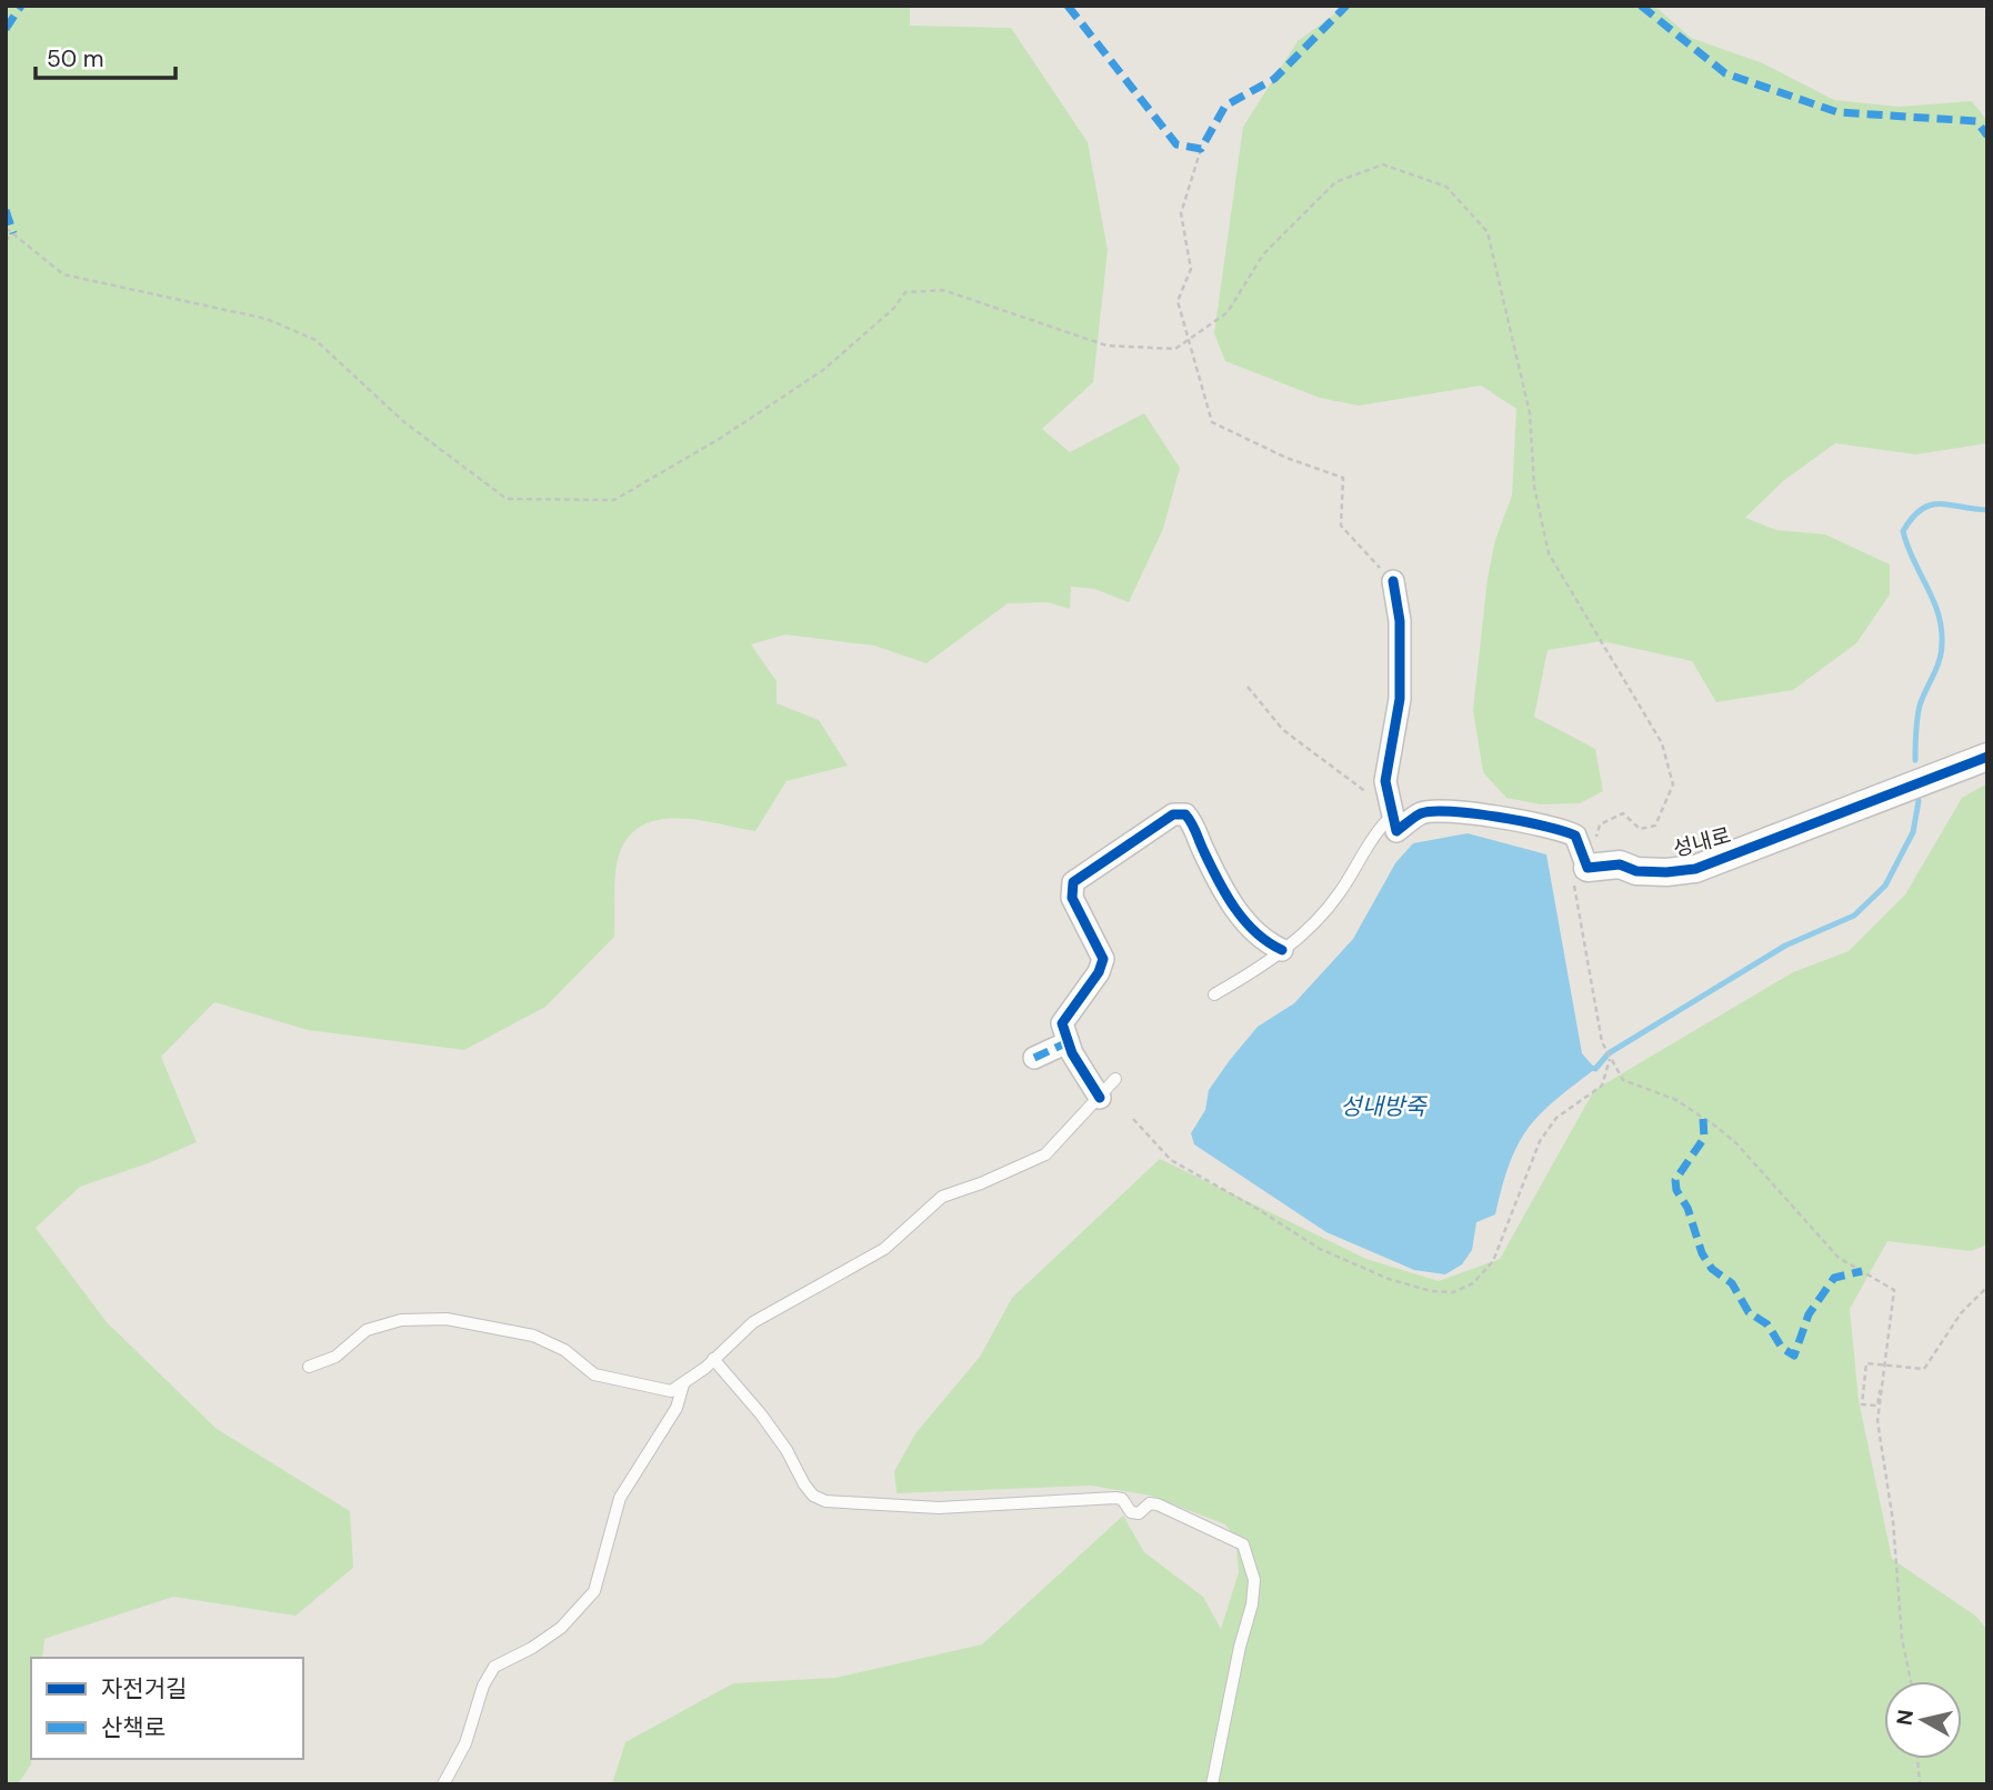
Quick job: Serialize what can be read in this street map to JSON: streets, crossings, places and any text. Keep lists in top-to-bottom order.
{
  "streets": {
    "street": ["성내로"]
  },
  "water": ["성내방죽"],
  "legend": ["자전거길", "산책로"],
  "scale_bar": "50 m",
  "north": "left"
}
